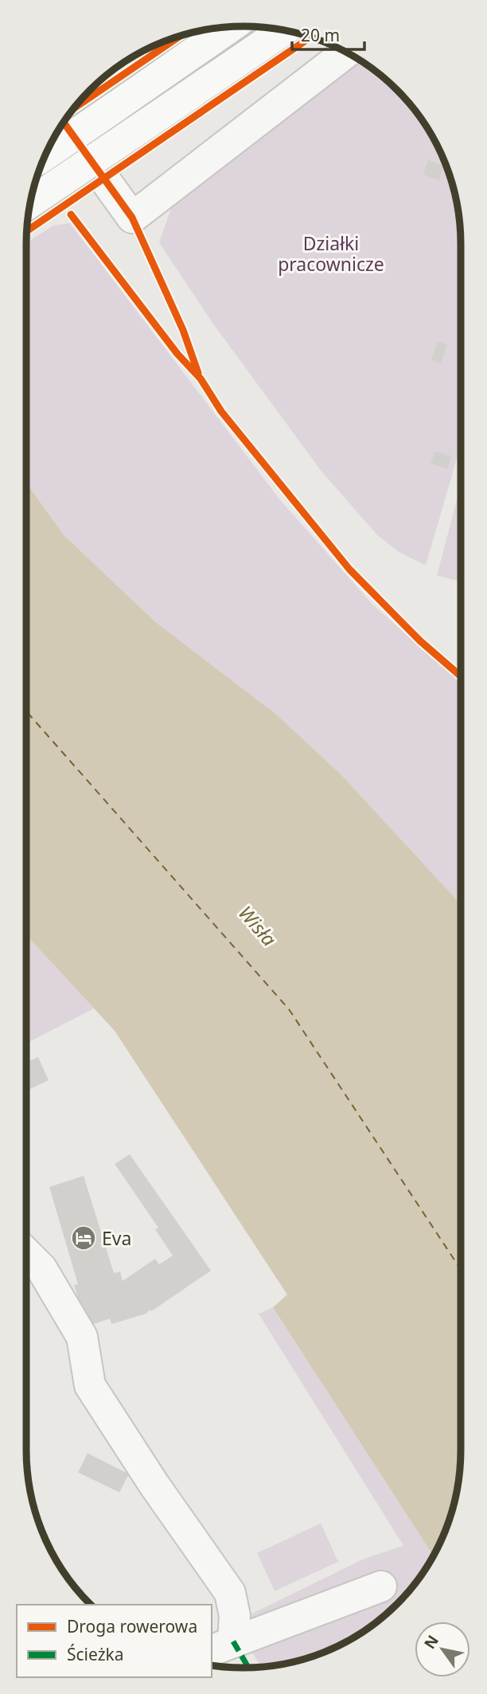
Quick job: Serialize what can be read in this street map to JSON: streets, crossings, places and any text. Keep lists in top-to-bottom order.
{
  "water": ["Wisła"],
  "parks": ["Działki pracownicze"],
  "places": {
    "hotel": ["Eva"]
  },
  "legend": ["Droga rowerowa", "Ścieżka"],
  "scale_bar": "20 m",
  "north": "top left"
}
